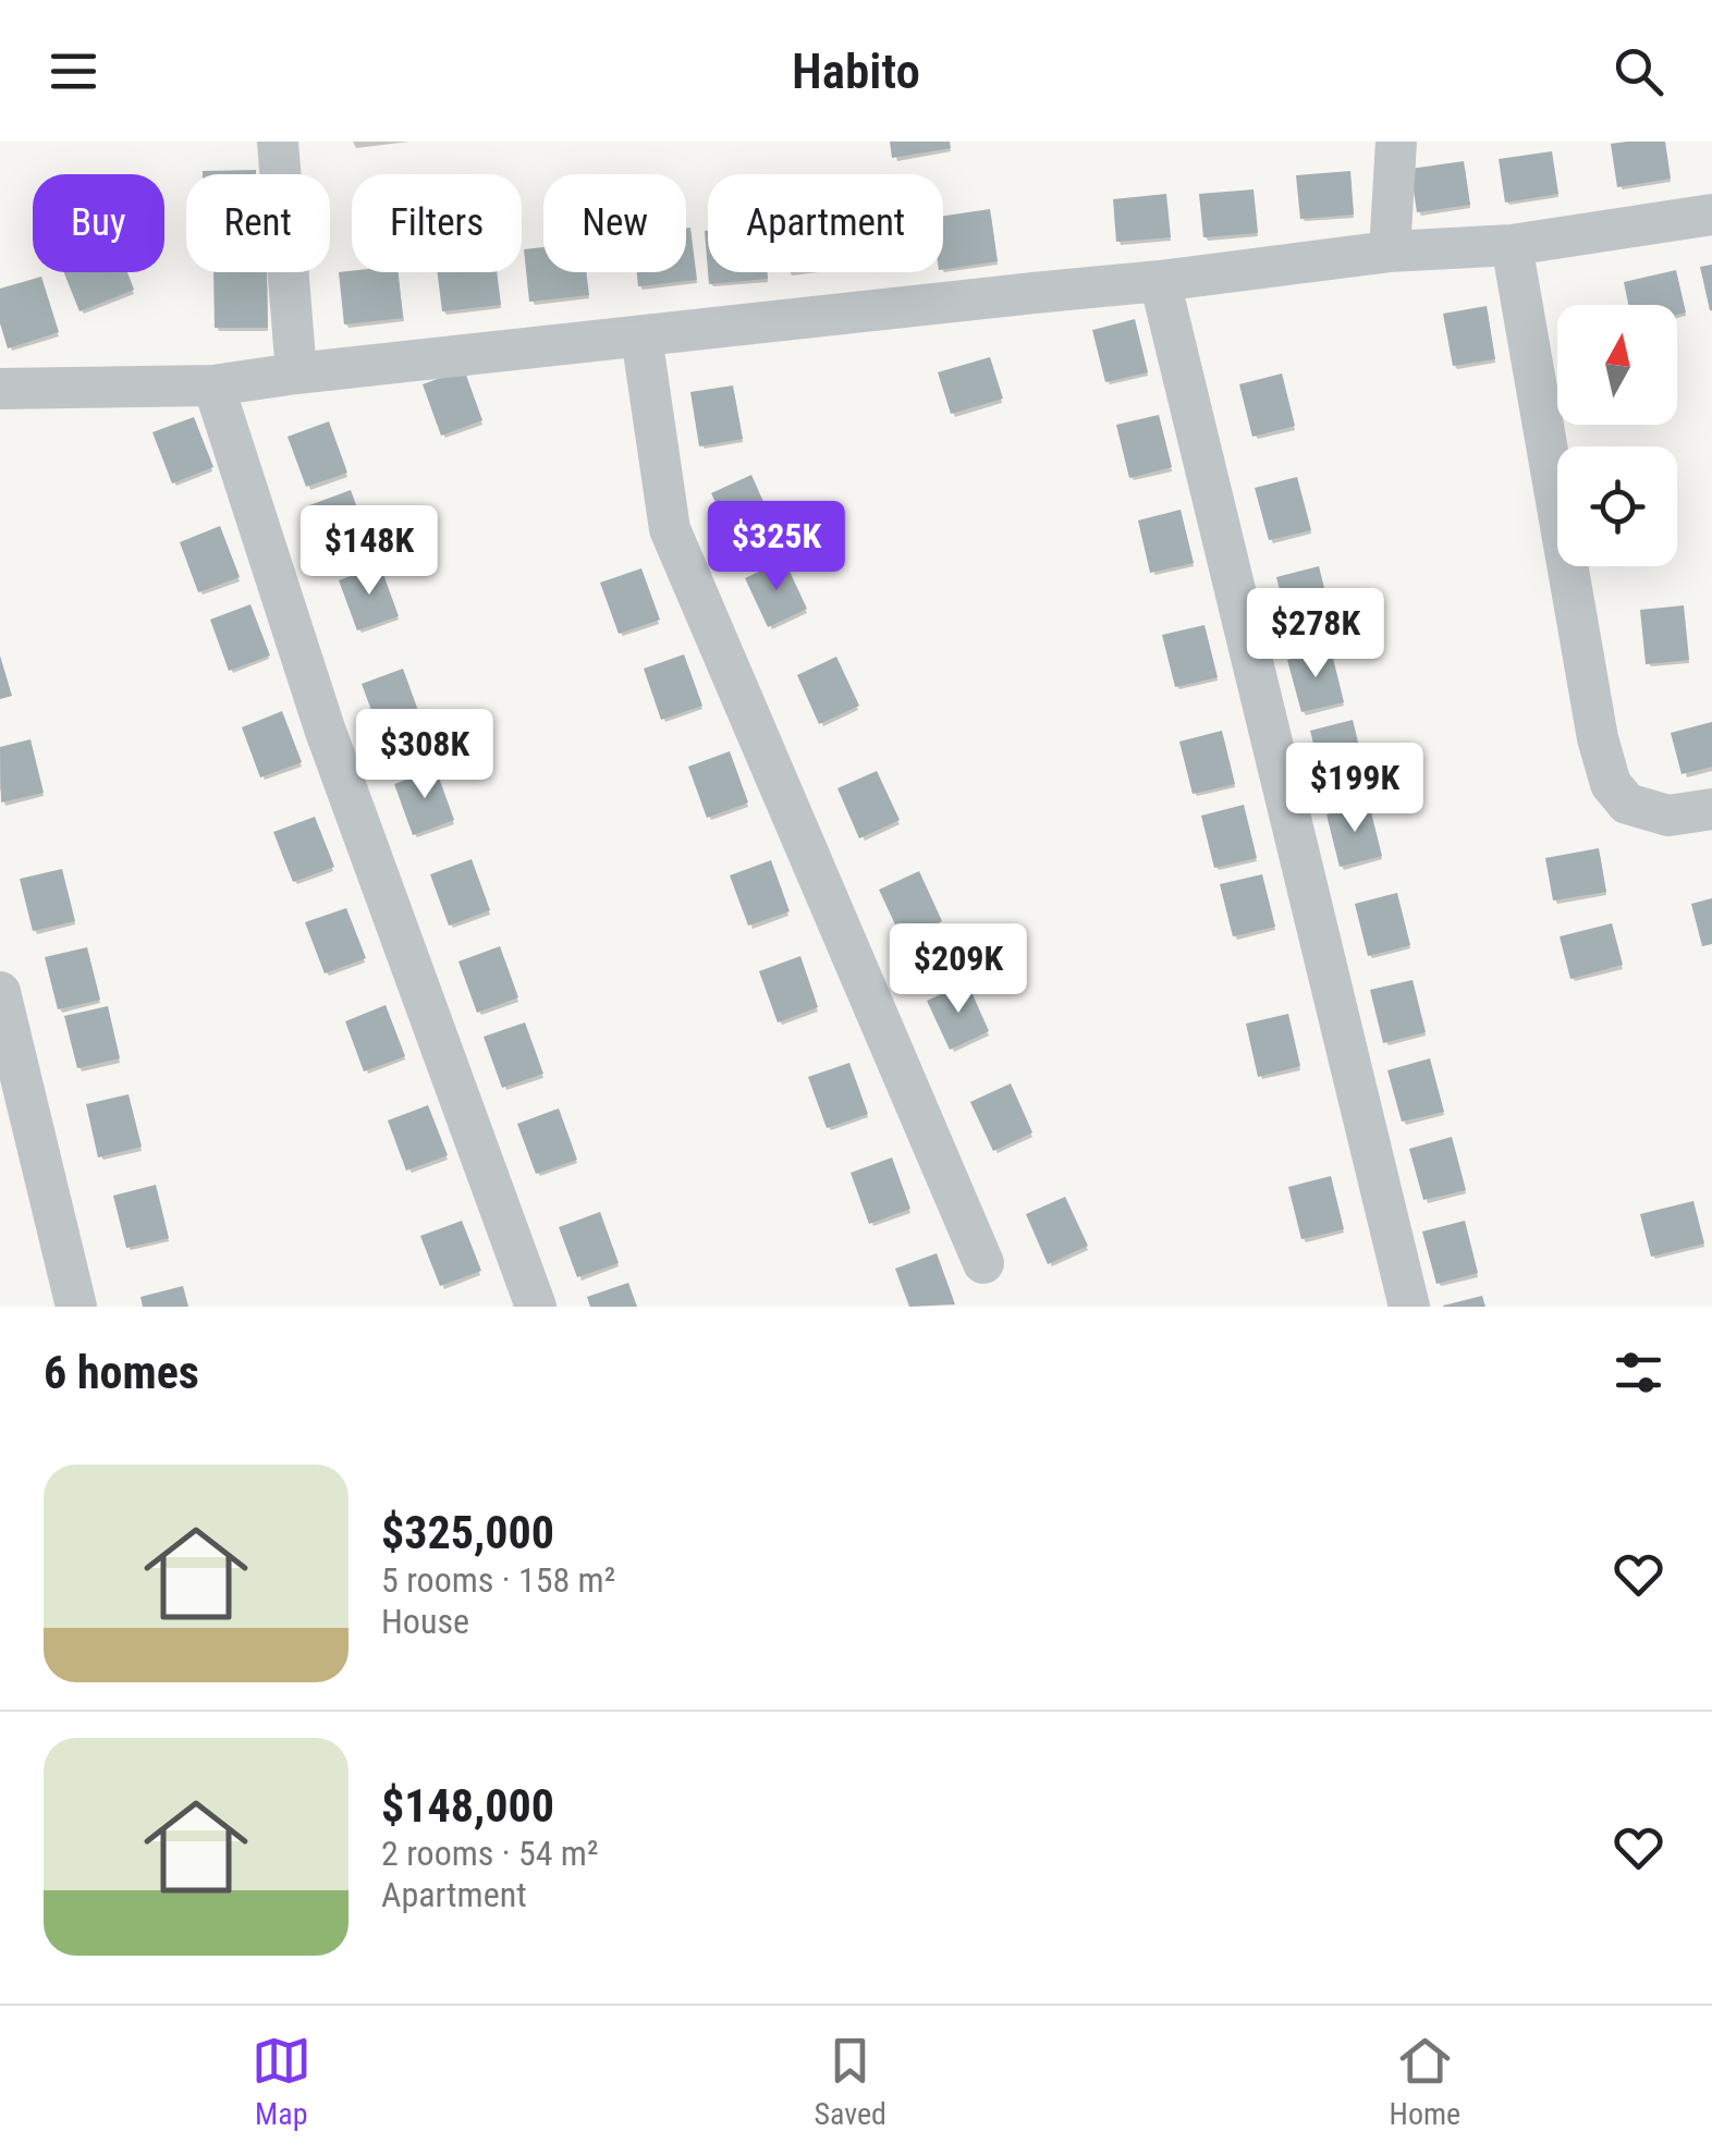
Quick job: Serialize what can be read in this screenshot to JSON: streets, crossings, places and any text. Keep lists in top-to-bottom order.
{
  "north": "top",
  "page": {
    "header": "Habito",
    "chip": [
      "Buy",
      "Rent",
      "Filters",
      "New",
      "Apartment"
    ],
    "price": [
      "$325K",
      "$148K",
      "$278K",
      "$308K",
      "$199K",
      "$209K"
    ],
    "heading": "6 homes",
    "list": [
      {
        "name": "$325,000",
        "note": "5 rooms · 158 m² · House"
      },
      {
        "name": "$148,000",
        "note": "2 rooms · 54 m² · Apartment"
      }
    ],
    "tabs": ["Map", "Saved", "Home"]
  }
}
